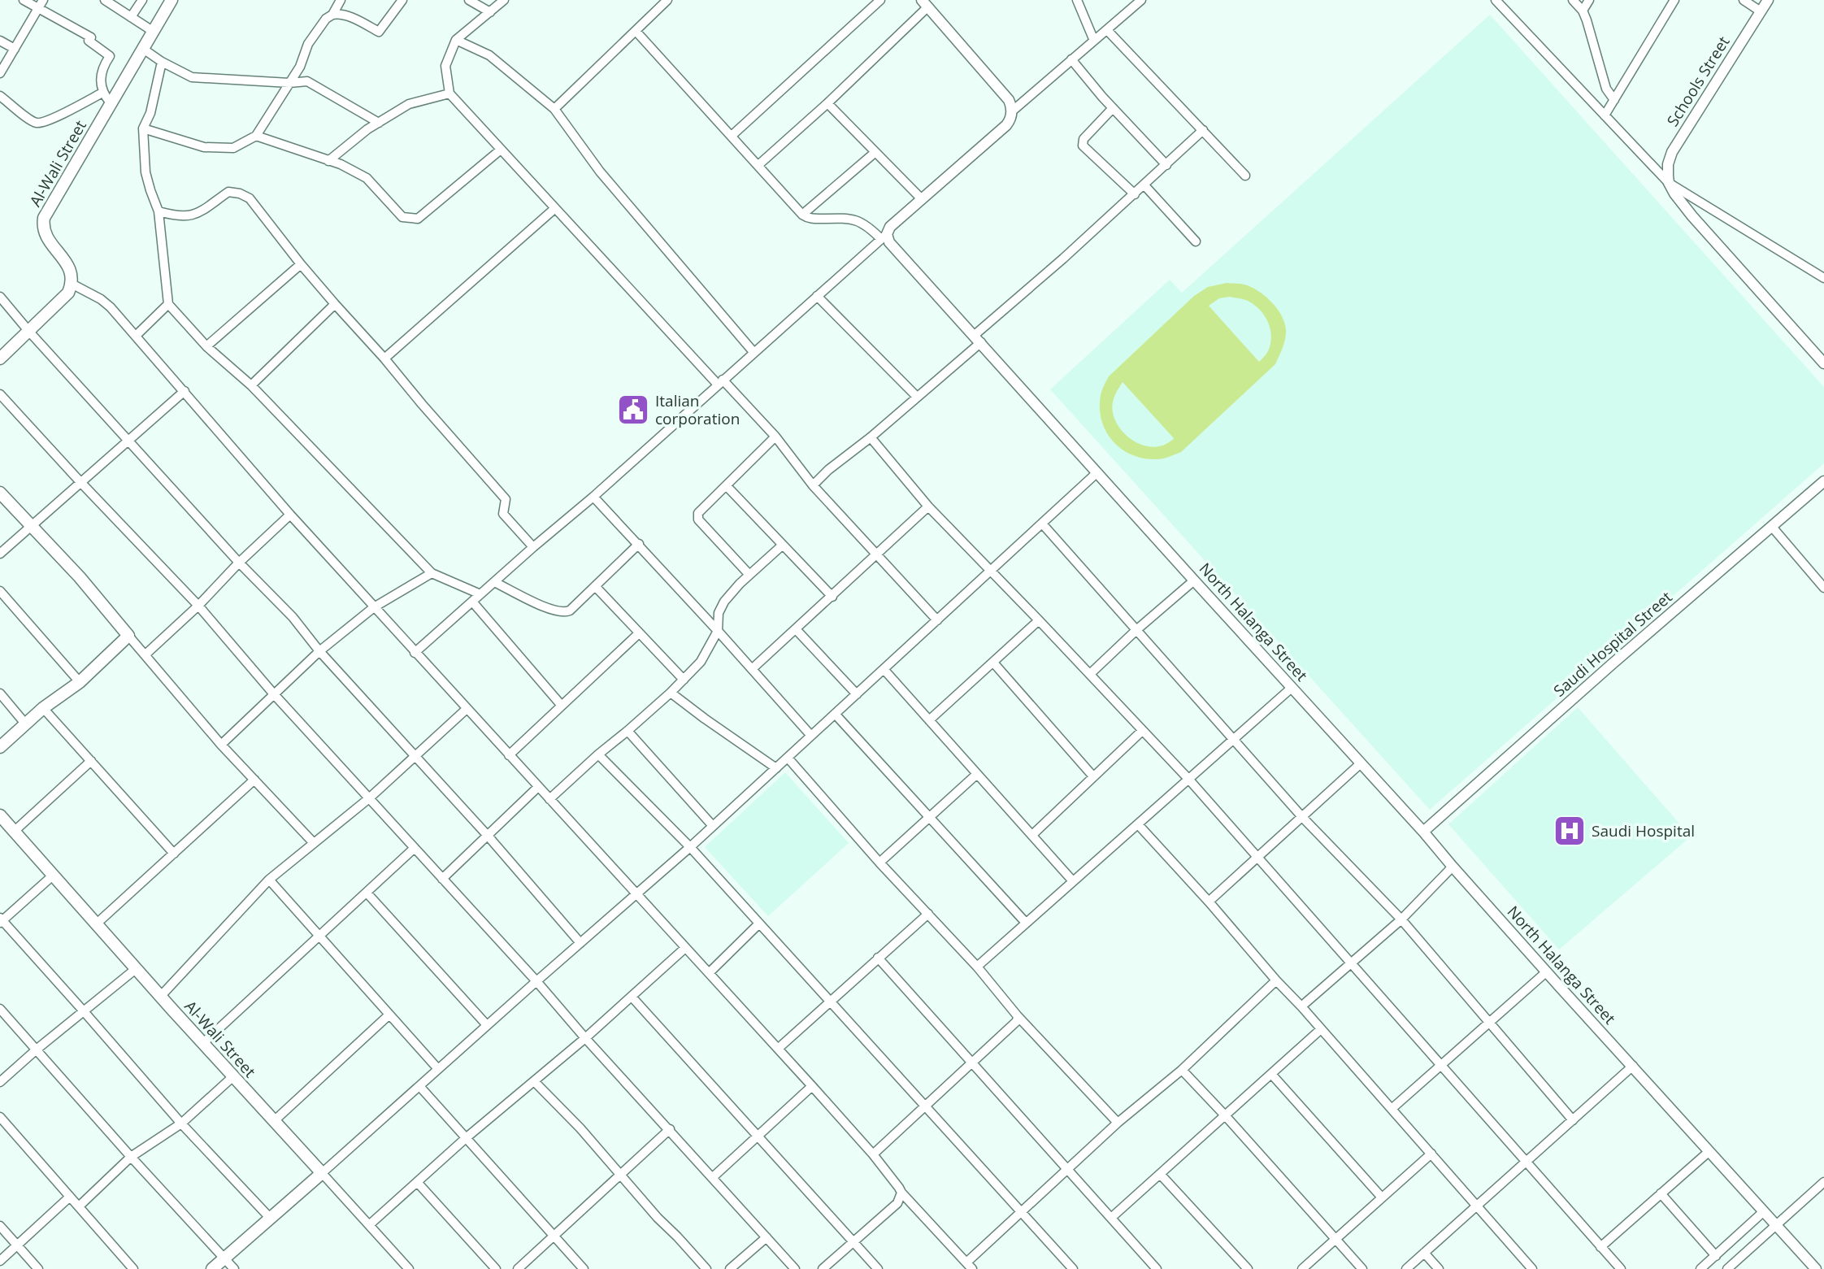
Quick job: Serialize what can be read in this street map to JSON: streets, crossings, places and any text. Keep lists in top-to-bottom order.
{
  "streets": {
    "main road": ["Al-Wali Street"],
    "street": ["Schools Street", "North Halanga Street", "Saudi Hospital Street"]
  },
  "crossings": [
    ["North Halanga Street", "Saudi Hospital Street"]
  ],
  "places": {
    "public building": ["Italian corporation"],
    "hospital": ["Saudi Hospital"]
  }
}
